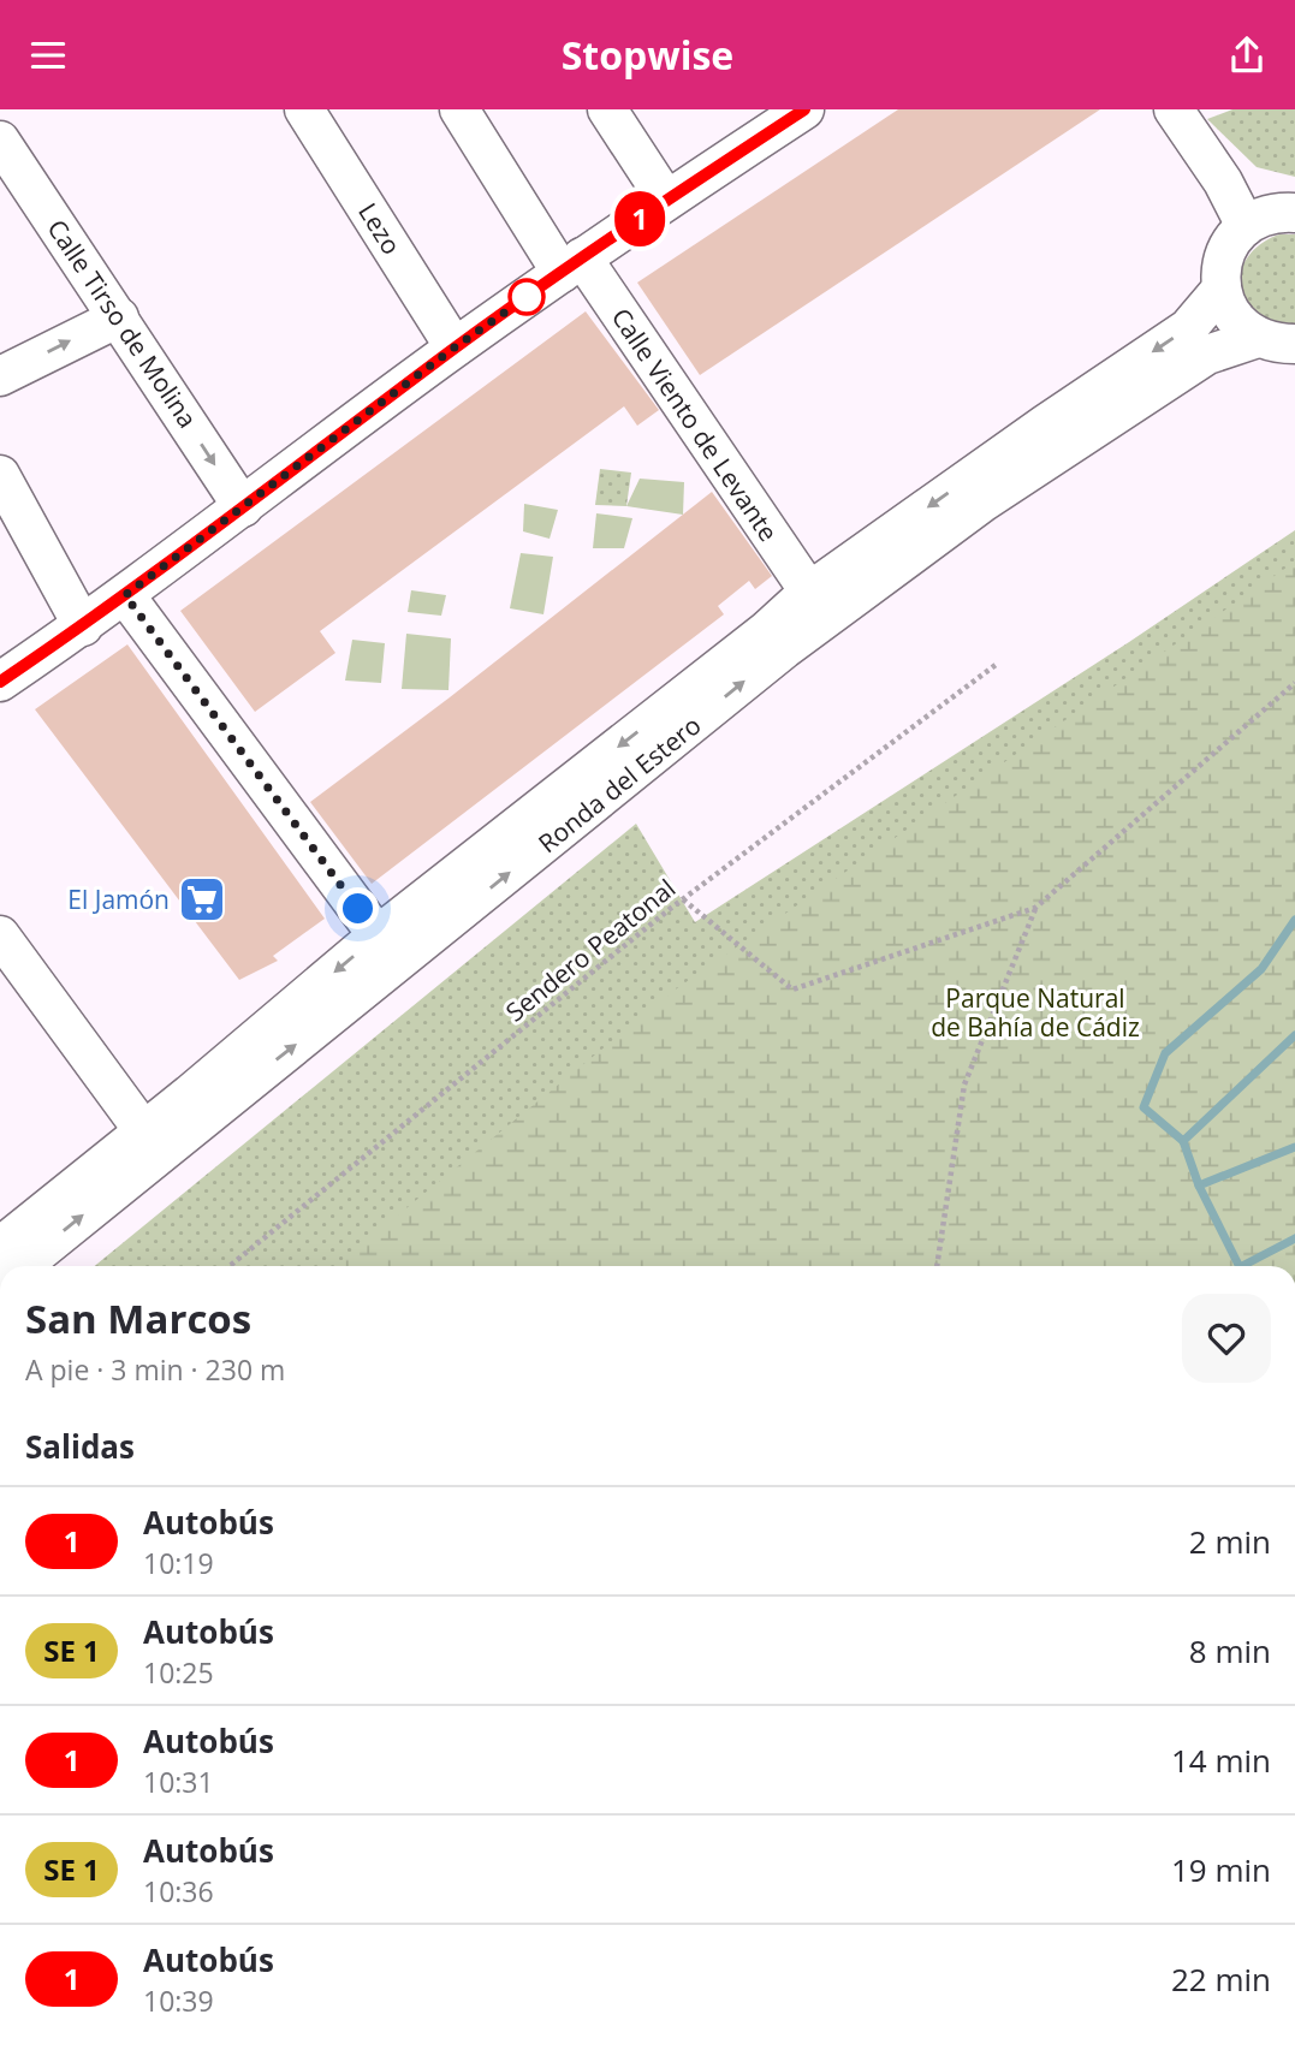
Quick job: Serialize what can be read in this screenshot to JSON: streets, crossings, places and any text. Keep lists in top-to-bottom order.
{
  "streets": {
    "street": [
      "Lezo",
      "Calle Tirso de Molina",
      "Calle Viento de Levante",
      "Ronda del Estero"
    ],
    "path": ["Sendero Peatonal"]
  },
  "crossings": [
    ["Calle Viento de Levante", "Ronda del Estero"]
  ],
  "parks": ["Parque Natural de Bahía de Cádiz"],
  "places": {
    "supermarket": ["El Jamón"]
  },
  "lines": ["bus line 1"],
  "page": {
    "header": "Stopwise",
    "on_map": "1",
    "heading": [
      ["San Marcos", "A pie · 3 min · 230 m"],
      "Salidas"
    ],
    "list": [
      {
        "mark": "1",
        "name": "Autobús",
        "note": "10:19",
        "value": "2 min"
      },
      {
        "mark": "SE 1",
        "name": "Autobús",
        "note": "10:25",
        "value": "8 min"
      },
      {
        "mark": "1",
        "name": "Autobús",
        "note": "10:31",
        "value": "14 min"
      },
      {
        "mark": "SE 1",
        "name": "Autobús",
        "note": "10:36",
        "value": "19 min"
      },
      {
        "mark": "1",
        "name": "Autobús",
        "note": "10:39",
        "value": "22 min"
      }
    ]
  }
}
